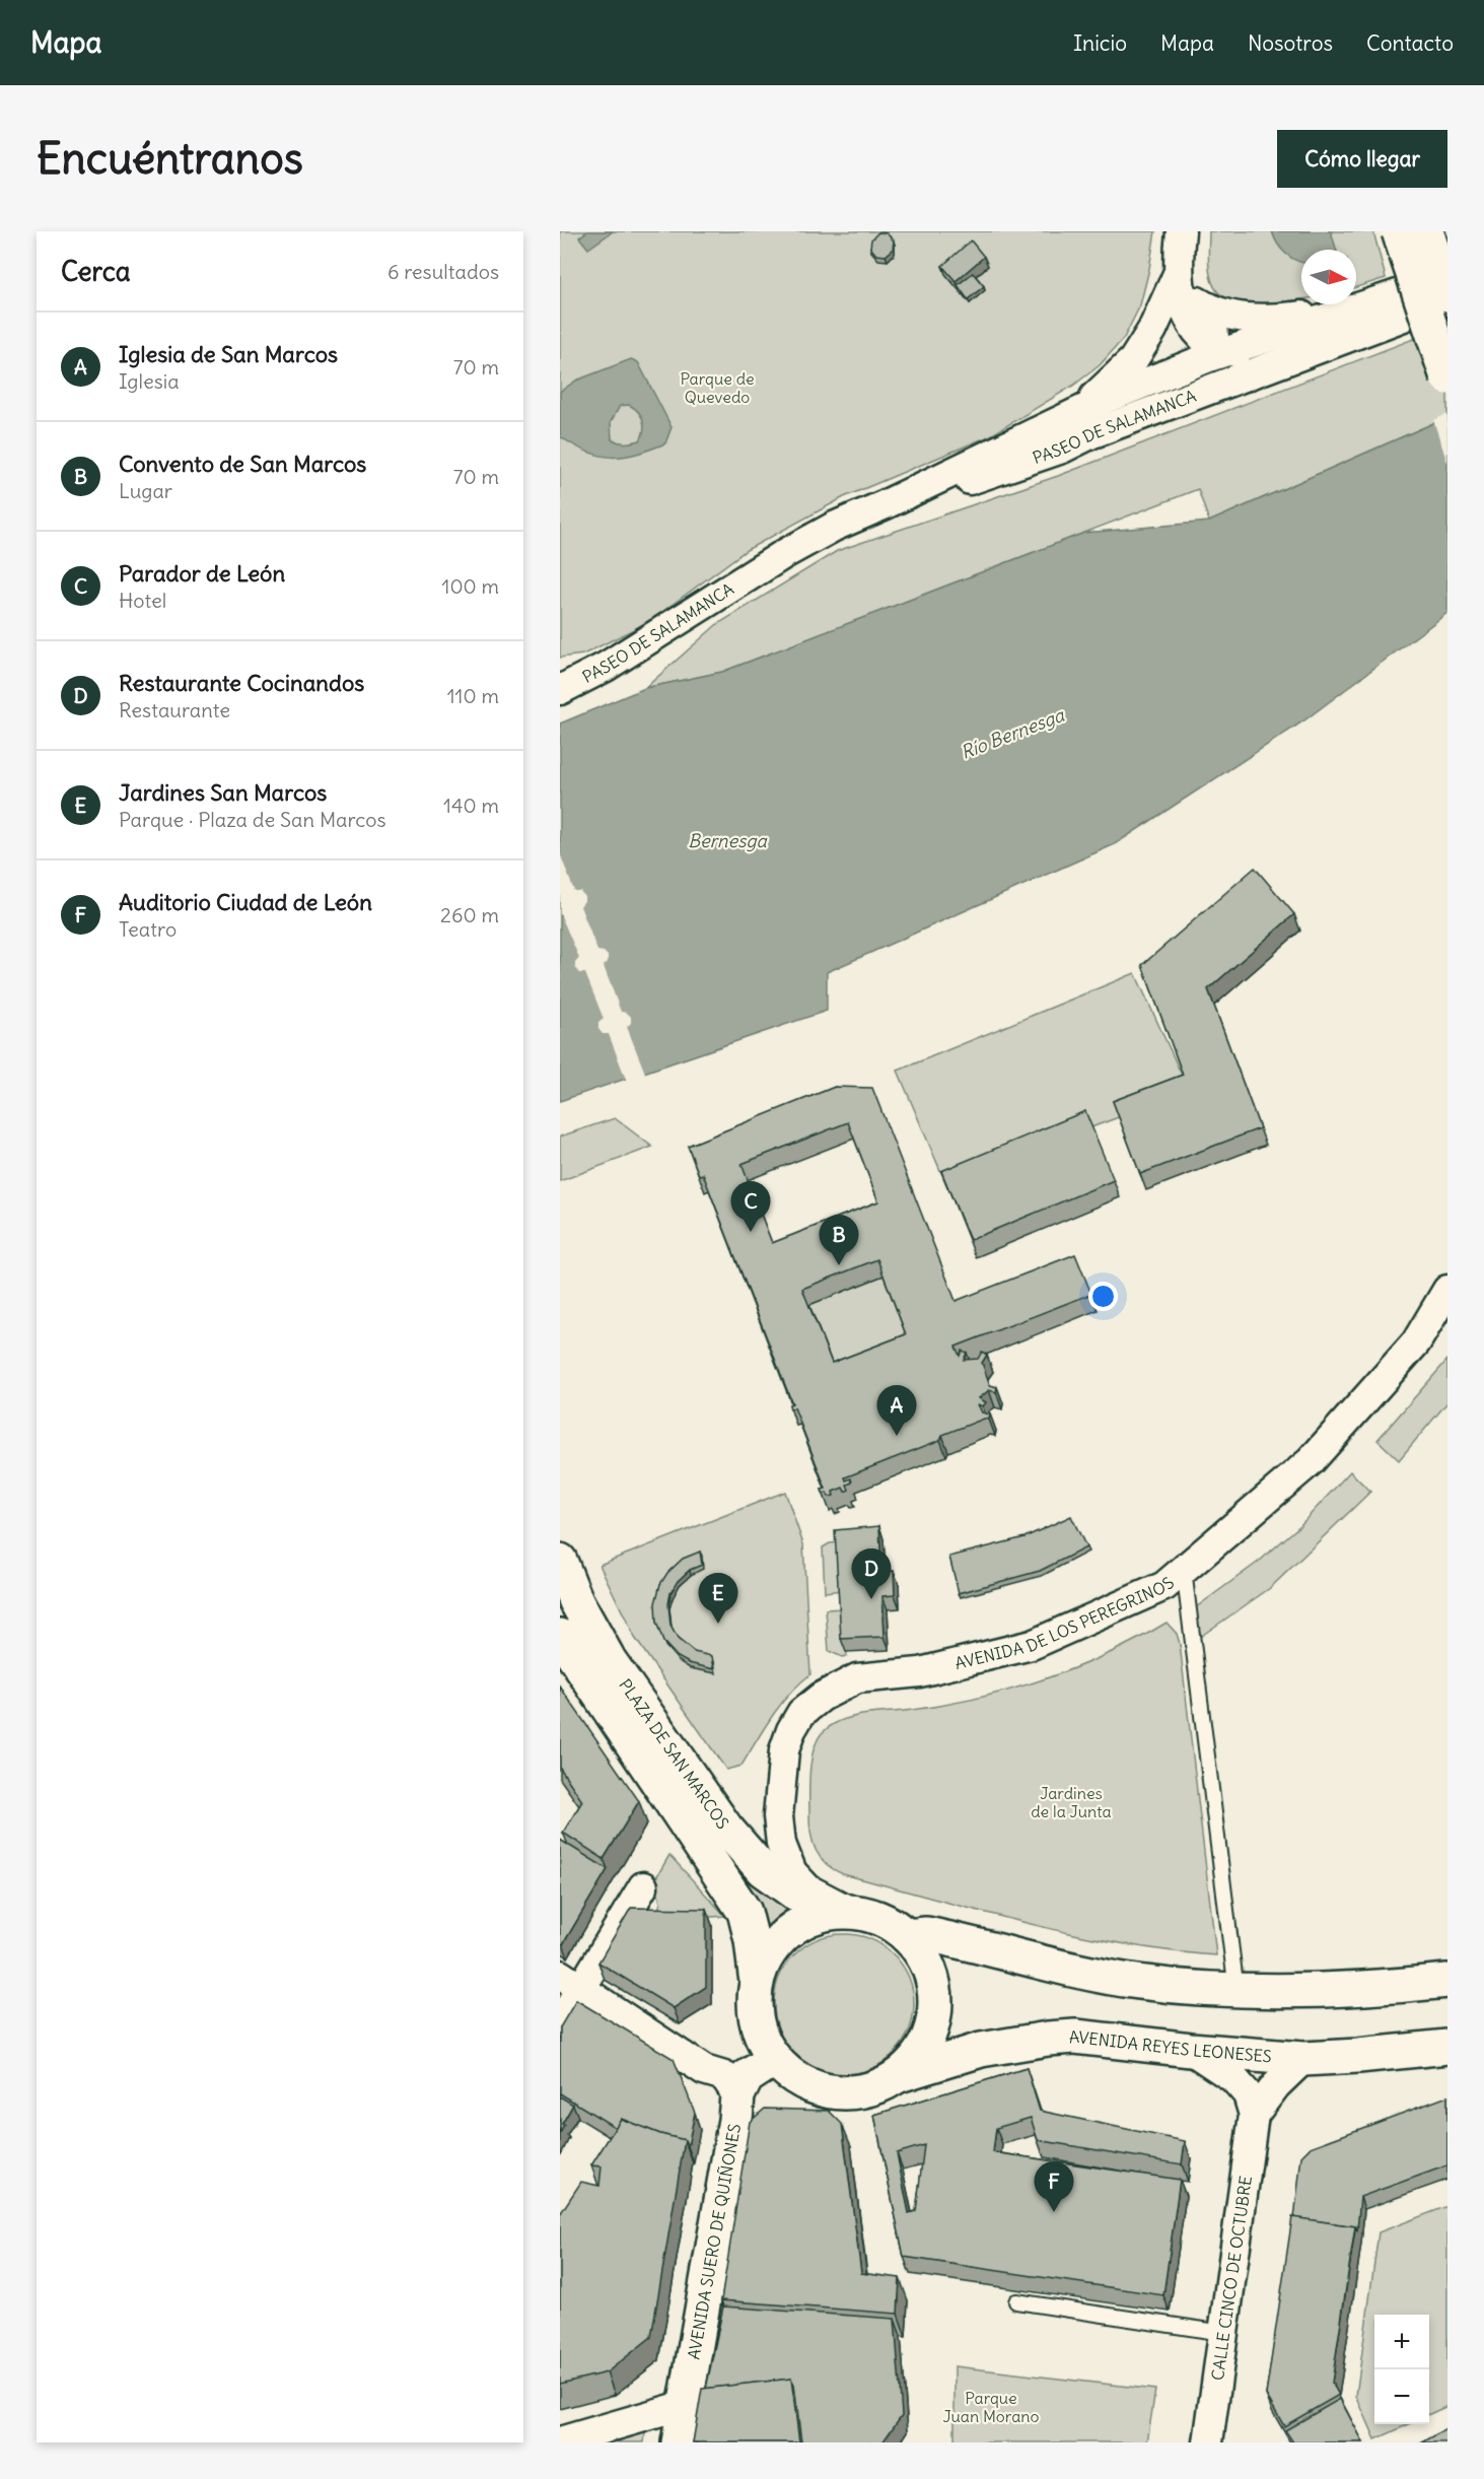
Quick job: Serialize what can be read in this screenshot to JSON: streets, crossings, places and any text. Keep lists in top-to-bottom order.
{
  "streets": {
    "main road": ["PLAZA DE SAN MARCOS", "AVENIDA REYES LEONESES", "AVENIDA SUERO DE QUIÑONES"],
    "street": ["PASEO DE SALAMANCA", "AVENIDA DE LOS PEREGRINOS", "CALLE CINCO DE OCTUBRE"]
  },
  "crossings": [
    ["AVENIDA DE LOS PEREGRINOS", "PLAZA DE SAN MARCOS"],
    ["AVENIDA DE LOS PEREGRINOS", "AVENIDA REYES LEONESES"],
    ["PLAZA DE SAN MARCOS", "AVENIDA REYES LEONESES"],
    ["AVENIDA REYES LEONESES", "CALLE CINCO DE OCTUBRE"]
  ],
  "water": ["Río Bernesga", "Bernesga"],
  "parks": ["Parque de Quevedo", "Jardines de la Junta", "Parque Juan Morano"],
  "north": "right",
  "page": {
    "header": "Mapa",
    "nav": [
      "Inicio",
      "Mapa",
      "Nosotros",
      "Contacto"
    ],
    "buttons": "Cómo llegar",
    "title": "Encuéntranos",
    "heading": ["Cerca", "6 resultados"],
    "list": [
      {
        "mark": "A",
        "name": "Iglesia de San Marcos",
        "note": "Iglesia",
        "value": "70 m"
      },
      {
        "mark": "B",
        "name": "Convento de San Marcos",
        "note": "Lugar",
        "value": "70 m"
      },
      {
        "mark": "C",
        "name": "Parador de León",
        "note": "Hotel",
        "value": "100 m"
      },
      {
        "mark": "D",
        "name": "Restaurante Cocinandos",
        "note": "Restaurante",
        "value": "110 m"
      },
      {
        "mark": "E",
        "name": "Jardines San Marcos",
        "note": "Parque · Plaza de San Marcos",
        "value": "140 m"
      },
      {
        "mark": "F",
        "name": "Auditorio Ciudad de León",
        "note": "Teatro",
        "value": "260 m"
      }
    ],
    "pins": [
      "C",
      "B",
      "A",
      "D",
      "E",
      "F"
    ],
    "map_buttons": ["+", "−"]
  }
}
